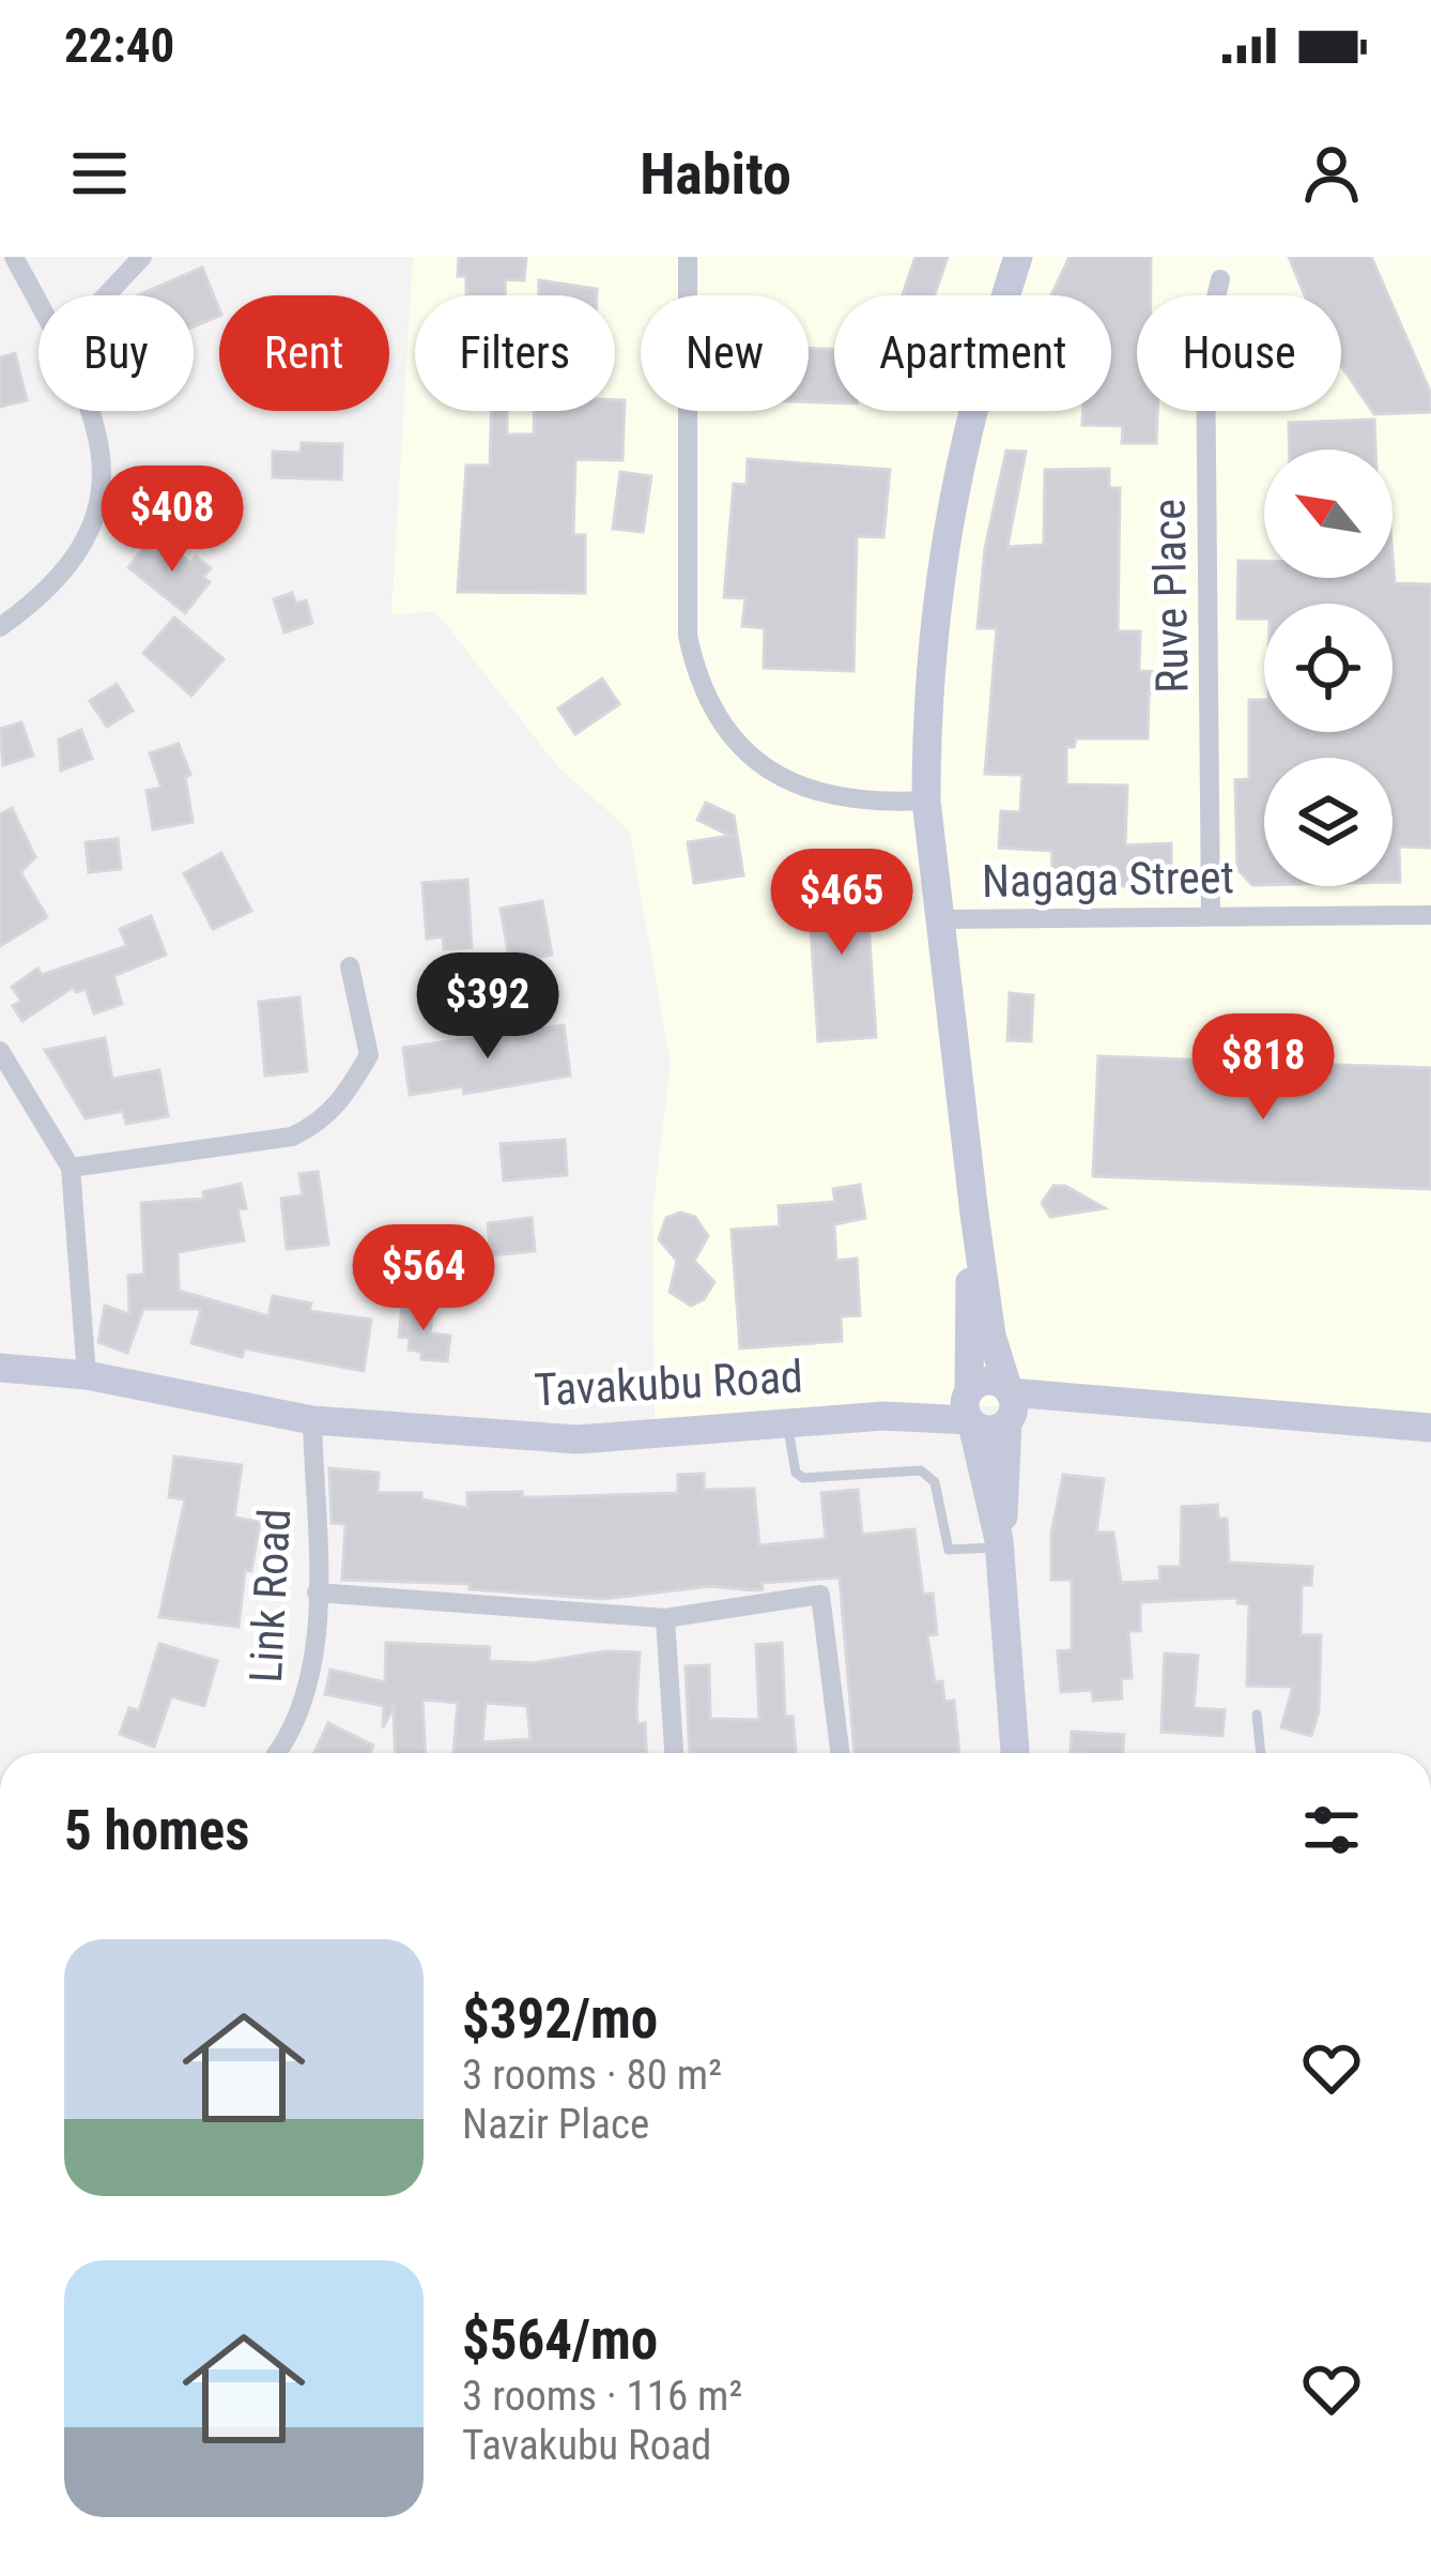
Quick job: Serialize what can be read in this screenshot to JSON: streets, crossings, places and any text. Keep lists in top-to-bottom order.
{
  "streets": {
    "main road": ["Tavakubu Road"],
    "street": ["Ruve Place", "Nagaga Street", "Link Road"]
  },
  "crossings": [
    ["Ruve Place", "Nagaga Street"],
    ["Tavakubu Road", "Link Road"]
  ],
  "north": "top left",
  "page": {
    "status": "22:40",
    "header": "Habito",
    "chip": [
      "Buy",
      "Rent",
      "Filters",
      "New",
      "Apartment",
      "House"
    ],
    "price": [
      "$408",
      "$465",
      "$392",
      "$818",
      "$564"
    ],
    "heading": "5 homes",
    "list": [
      {
        "name": "$392/mo",
        "note": "3 rooms · 80 m² · Nazir Place"
      },
      {
        "name": "$564/mo",
        "note": "3 rooms · 116 m² · Tavakubu Road"
      }
    ]
  }
}
